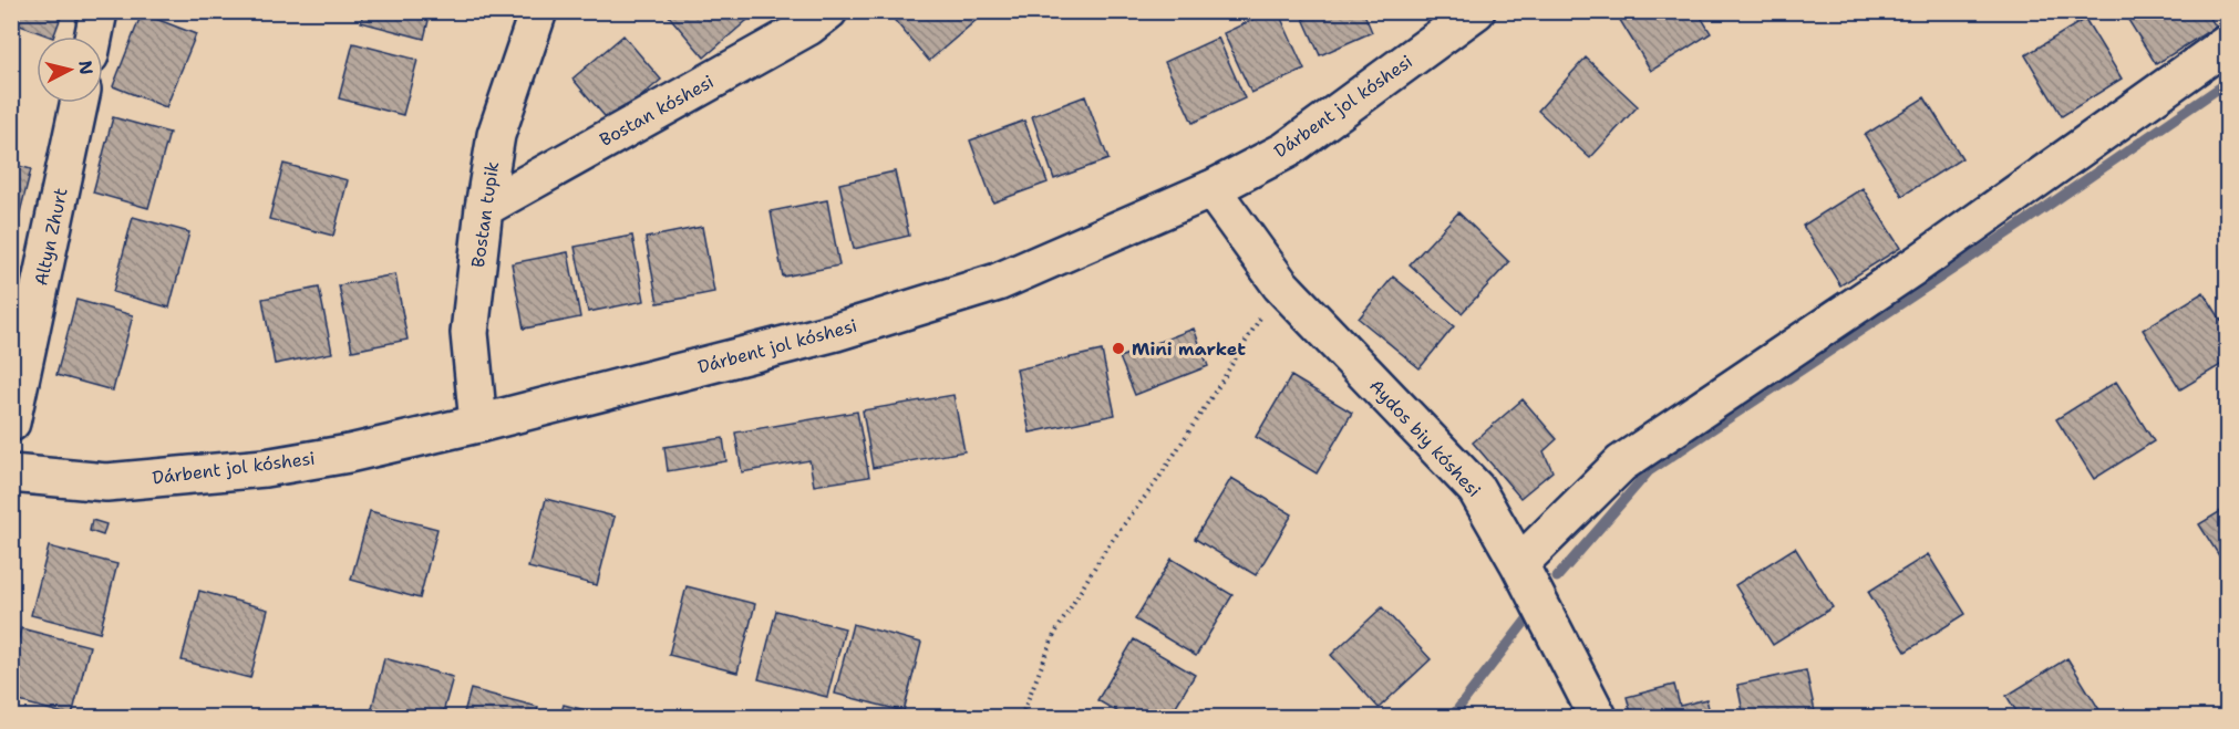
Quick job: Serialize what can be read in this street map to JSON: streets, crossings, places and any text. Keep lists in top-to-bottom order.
{
  "streets": {
    "street": [
      "Dárbent jol kóshesi",
      "Bostan kóshesi",
      "Bostan tupik",
      "Altyn Zhurt",
      "Aydos biy kóshesi"
    ]
  },
  "crossings": [
    ["Dárbent jol kóshesi", "Bostan tupik"],
    ["Dárbent jol kóshesi", "Aydos biy kóshesi"],
    ["Bostan kóshesi", "Bostan tupik"]
  ],
  "places": ["Mini market"],
  "north": "right"
}
